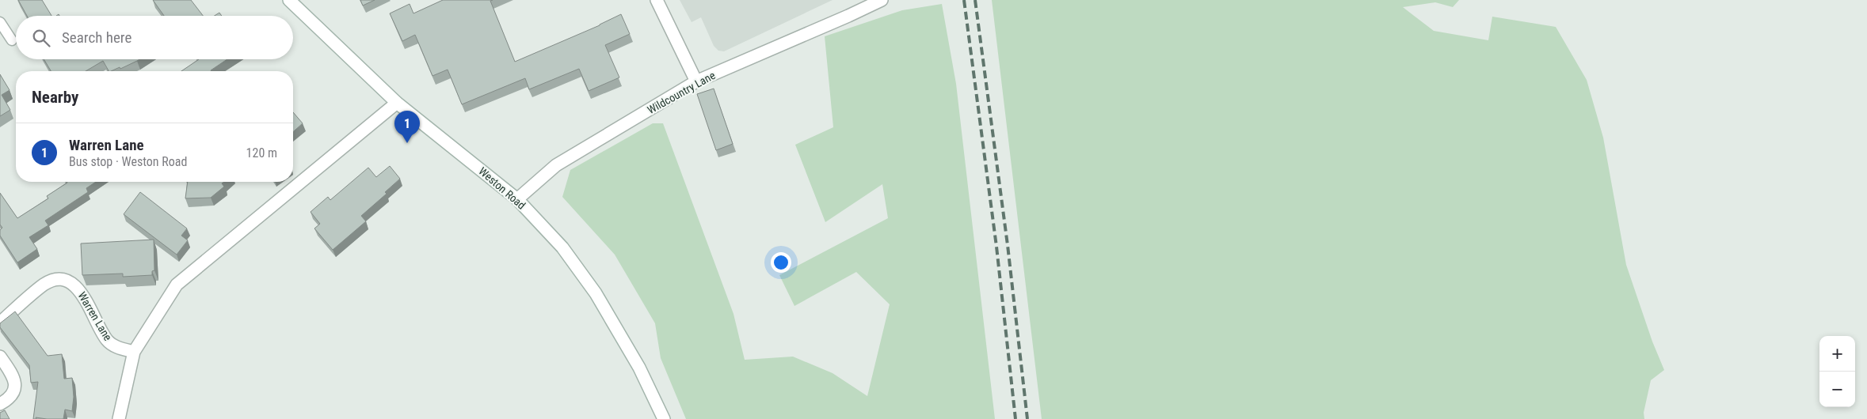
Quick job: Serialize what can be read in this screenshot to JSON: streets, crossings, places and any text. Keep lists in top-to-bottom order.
{
  "streets": {
    "street": ["Wildcountry Lane", "Weston Road", "Warren Lane"]
  },
  "crossings": [
    ["Wildcountry Lane", "Weston Road"]
  ],
  "page": {
    "search": "Search here",
    "heading": "Nearby",
    "pins": "1",
    "list": [
      {
        "mark": "1",
        "name": "Warren Lane",
        "note": "Bus stop · Weston Road",
        "value": "120 m"
      }
    ],
    "map_buttons": ["+", "−"]
  }
}
